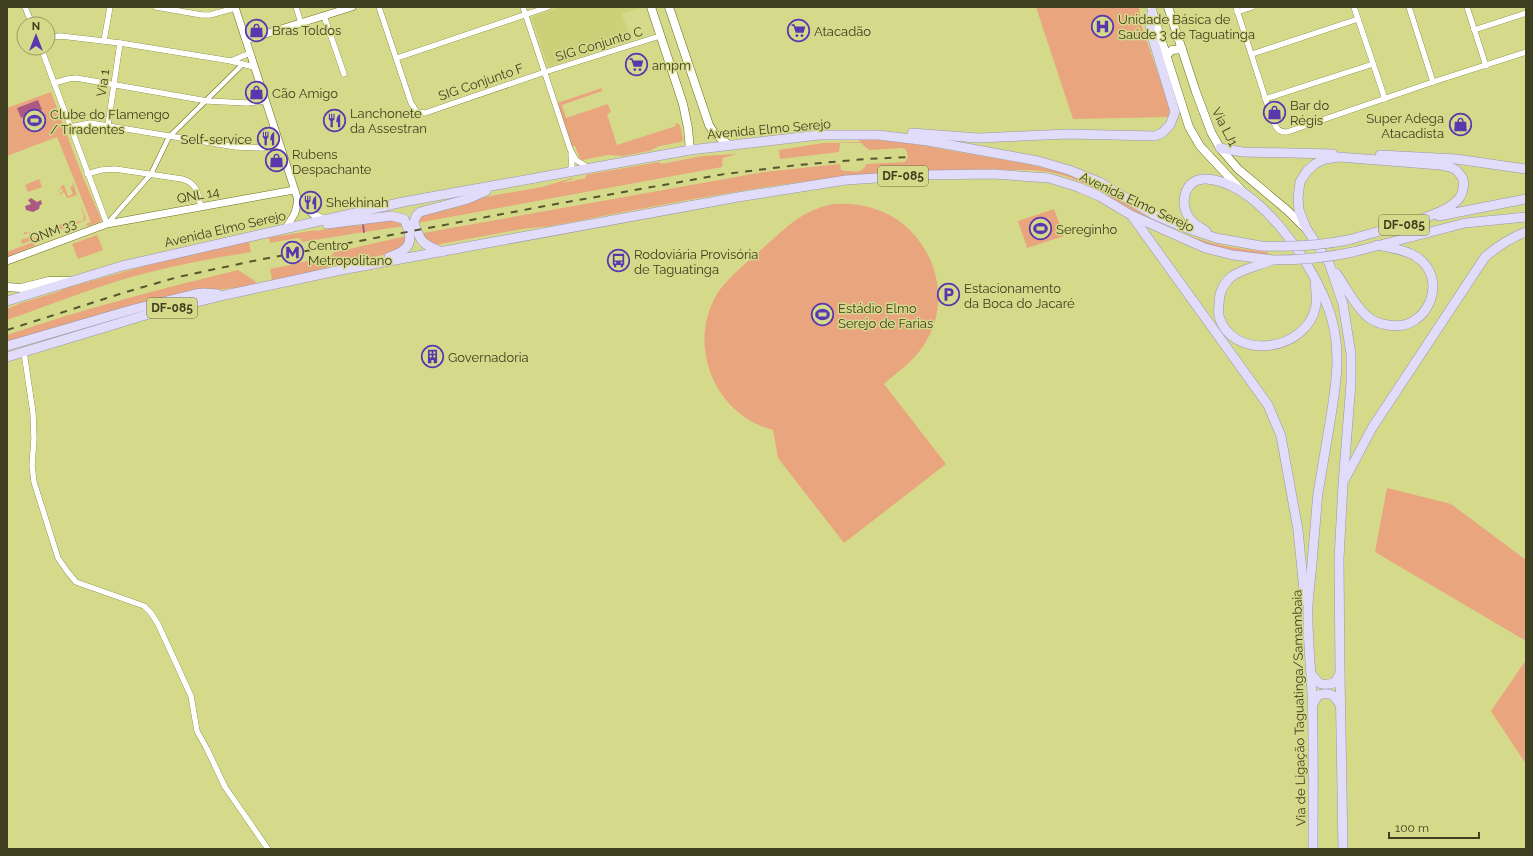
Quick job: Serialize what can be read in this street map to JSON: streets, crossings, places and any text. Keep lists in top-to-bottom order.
{
  "streets": {
    "main road": [
      "Via LJ1",
      "Avenida Elmo Serejo",
      "DF-085",
      "Via de Ligação Taguatinga/Samambaia"
    ],
    "street": [
      "SIG Conjunto C",
      "SIG Conjunto F",
      "Via 1",
      "QNL 14",
      "QNM 33"
    ]
  },
  "crossings": [
    ["SIG Conjunto C", "SIG Conjunto F"],
    ["Via LJ1", "Via de Ligação Taguatinga/Samambaia"],
    ["Avenida Elmo Serejo", "Via de Ligação Taguatinga/Samambaia"],
    ["QNL 14", "QNM 33"]
  ],
  "places": {
    "hospital": ["Unidade Básica de Saúde 3 de Taguatinga"],
    "shop": [
      "Bras Toldos",
      "Cão Amigo",
      "Bar do Régis",
      "Super Adega Atacadista",
      "Rubens Despachante"
    ],
    "supermarket": ["Atacadão", "ampm"],
    "restaurant": ["Lanchonete da Assestran", "Self-service", "Shekhinah"],
    "sports": ["Clube do Flamengo / Tiradentes", "Sereginho", "Estádio Elmo Serejo de Farias"],
    "metro station": ["Centro Metropolitano"],
    "bus stop": ["Rodoviária Provisória de Taguatinga"],
    "parking": ["Estacionamento da Boca do Jacaré"],
    "building": ["Governadoria"]
  },
  "scale_bar": "100 m",
  "north": "top"
}
